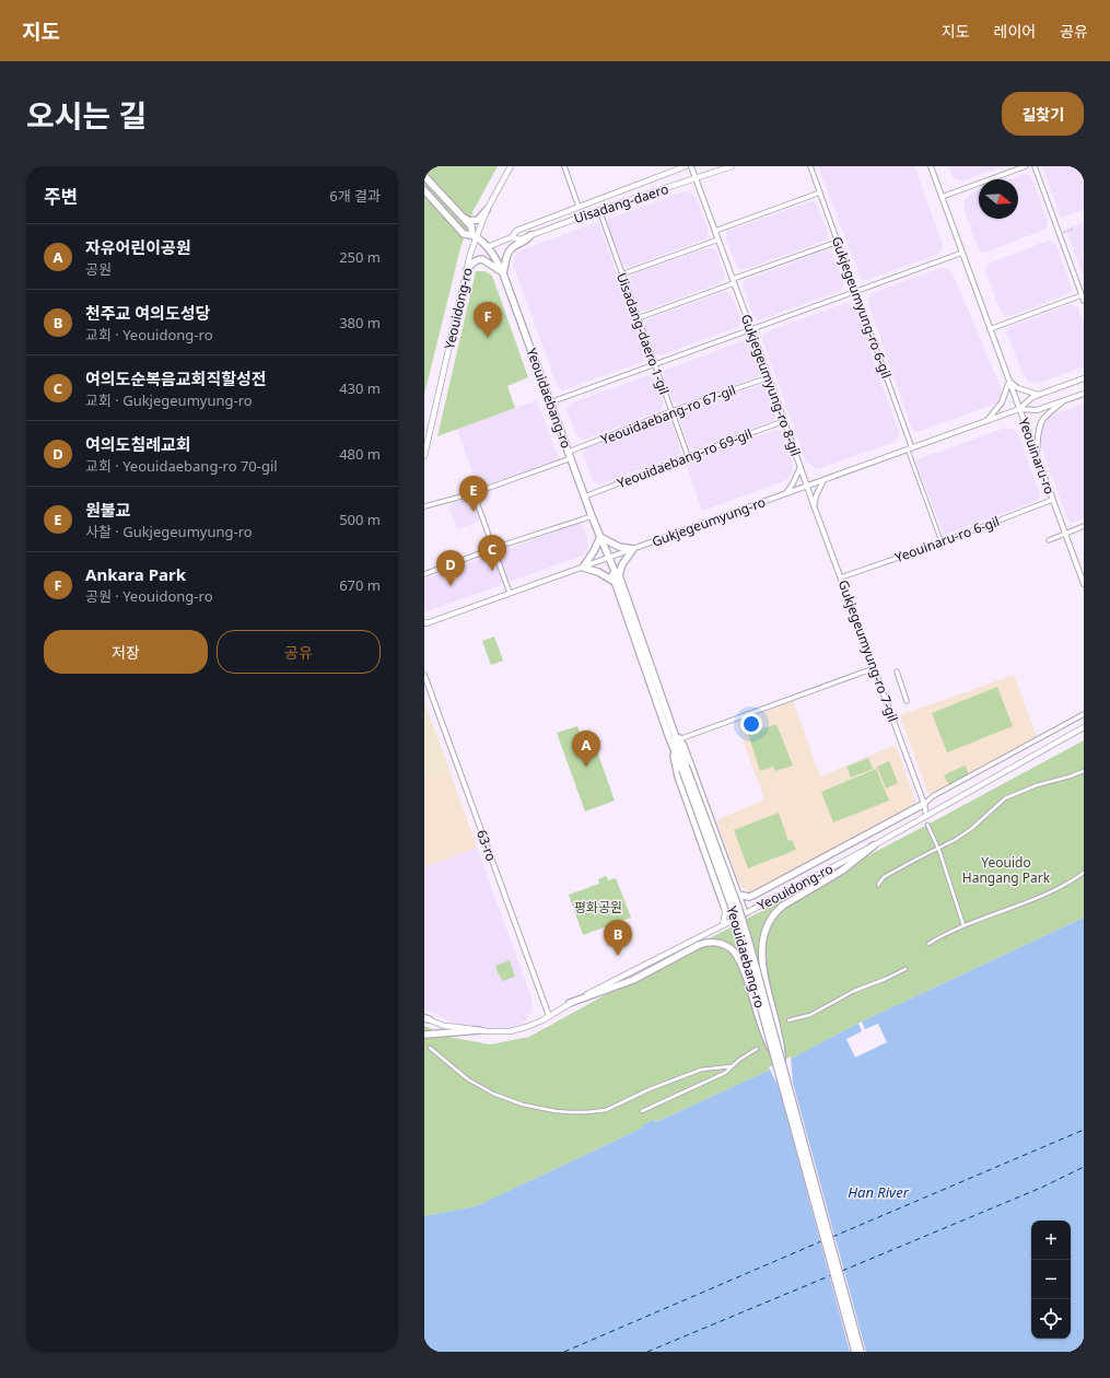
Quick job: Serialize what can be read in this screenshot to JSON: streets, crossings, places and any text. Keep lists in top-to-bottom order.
{
  "streets": {
    "main road": ["Uisadang-daero", "Yeouidong-ro", "Yeouidaebang-ro"],
    "street": [
      "Gukjegeumyung-ro 6-gil",
      "Uisadang-daero 1-gil",
      "Gukjegeumyung-ro 8-gil",
      "Yeouidaebang-ro 67-gil",
      "Yeouinaru-ro",
      "Yeouidaebang-ro 69-gil",
      "Gukjegeumyung-ro",
      "Yeouinaru-ro 6-gil",
      "Gukjegeumyung-ro 7-gil",
      "63-ro"
    ]
  },
  "crossings": [
    ["Uisadang-daero", "Uisadang-daero 1-gil"],
    ["Uisadang-daero", "Gukjegeumyung-ro 8-gil"],
    ["Uisadang-daero", "Yeouidaebang-ro"],
    ["Gukjegeumyung-ro 6-gil", "Gukjegeumyung-ro"],
    ["Yeouidong-ro", "Yeouidaebang-ro"],
    ["Yeouidong-ro", "Gukjegeumyung-ro 7-gil"],
    ["Yeouidong-ro", "63-ro"],
    ["Uisadang-daero 1-gil", "Yeouidaebang-ro 67-gil"],
    ["Uisadang-daero 1-gil", "Yeouidaebang-ro 69-gil"],
    ["Gukjegeumyung-ro 8-gil", "Yeouidaebang-ro 67-gil"],
    ["Gukjegeumyung-ro 8-gil", "Yeouidaebang-ro 69-gil"],
    ["Gukjegeumyung-ro 8-gil", "Gukjegeumyung-ro"],
    ["Gukjegeumyung-ro 8-gil", "Gukjegeumyung-ro 7-gil"],
    ["Yeouidaebang-ro", "Yeouidaebang-ro 67-gil"],
    ["Yeouidaebang-ro", "Yeouidaebang-ro 69-gil"],
    ["Yeouidaebang-ro", "Gukjegeumyung-ro"],
    ["Yeouinaru-ro", "Gukjegeumyung-ro"],
    ["Yeouinaru-ro", "Yeouinaru-ro 6-gil"],
    ["Gukjegeumyung-ro", "Gukjegeumyung-ro 7-gil"],
    ["Yeouinaru-ro 6-gil", "Gukjegeumyung-ro 7-gil"]
  ],
  "water": ["Han River"],
  "parks": ["Yeouido Hangang Park", "평화공원"],
  "north": "right",
  "page": {
    "header": "지도",
    "nav": ["지도", "레이어", "공유"],
    "title": "오시는 길",
    "buttons": [
      "길찾기",
      ["저장", "공유"]
    ],
    "heading": ["주변", "6개 결과"],
    "list": [
      {
        "mark": "A",
        "name": "자유어린이공원",
        "note": "공원",
        "value": "250 m"
      },
      {
        "mark": "B",
        "name": "천주교 여의도성당",
        "note": "교회 · Yeouidong-ro",
        "value": "380 m"
      },
      {
        "mark": "C",
        "name": "여의도순복음교회직할성전",
        "note": "교회 · Gukjegeumyung-ro",
        "value": "430 m"
      },
      {
        "mark": "D",
        "name": "여의도침례교회",
        "note": "교회 · Yeouidaebang-ro 70-gil",
        "value": "480 m"
      },
      {
        "mark": "E",
        "name": "원불교",
        "note": "사찰 · Gukjegeumyung-ro",
        "value": "500 m"
      },
      {
        "mark": "F",
        "name": "Ankara Park",
        "note": "공원 · Yeouidong-ro",
        "value": "670 m"
      }
    ],
    "pins": [
      "F",
      "E",
      "C",
      "D",
      "A",
      "B"
    ],
    "map_buttons": ["+", "−"]
  }
}
